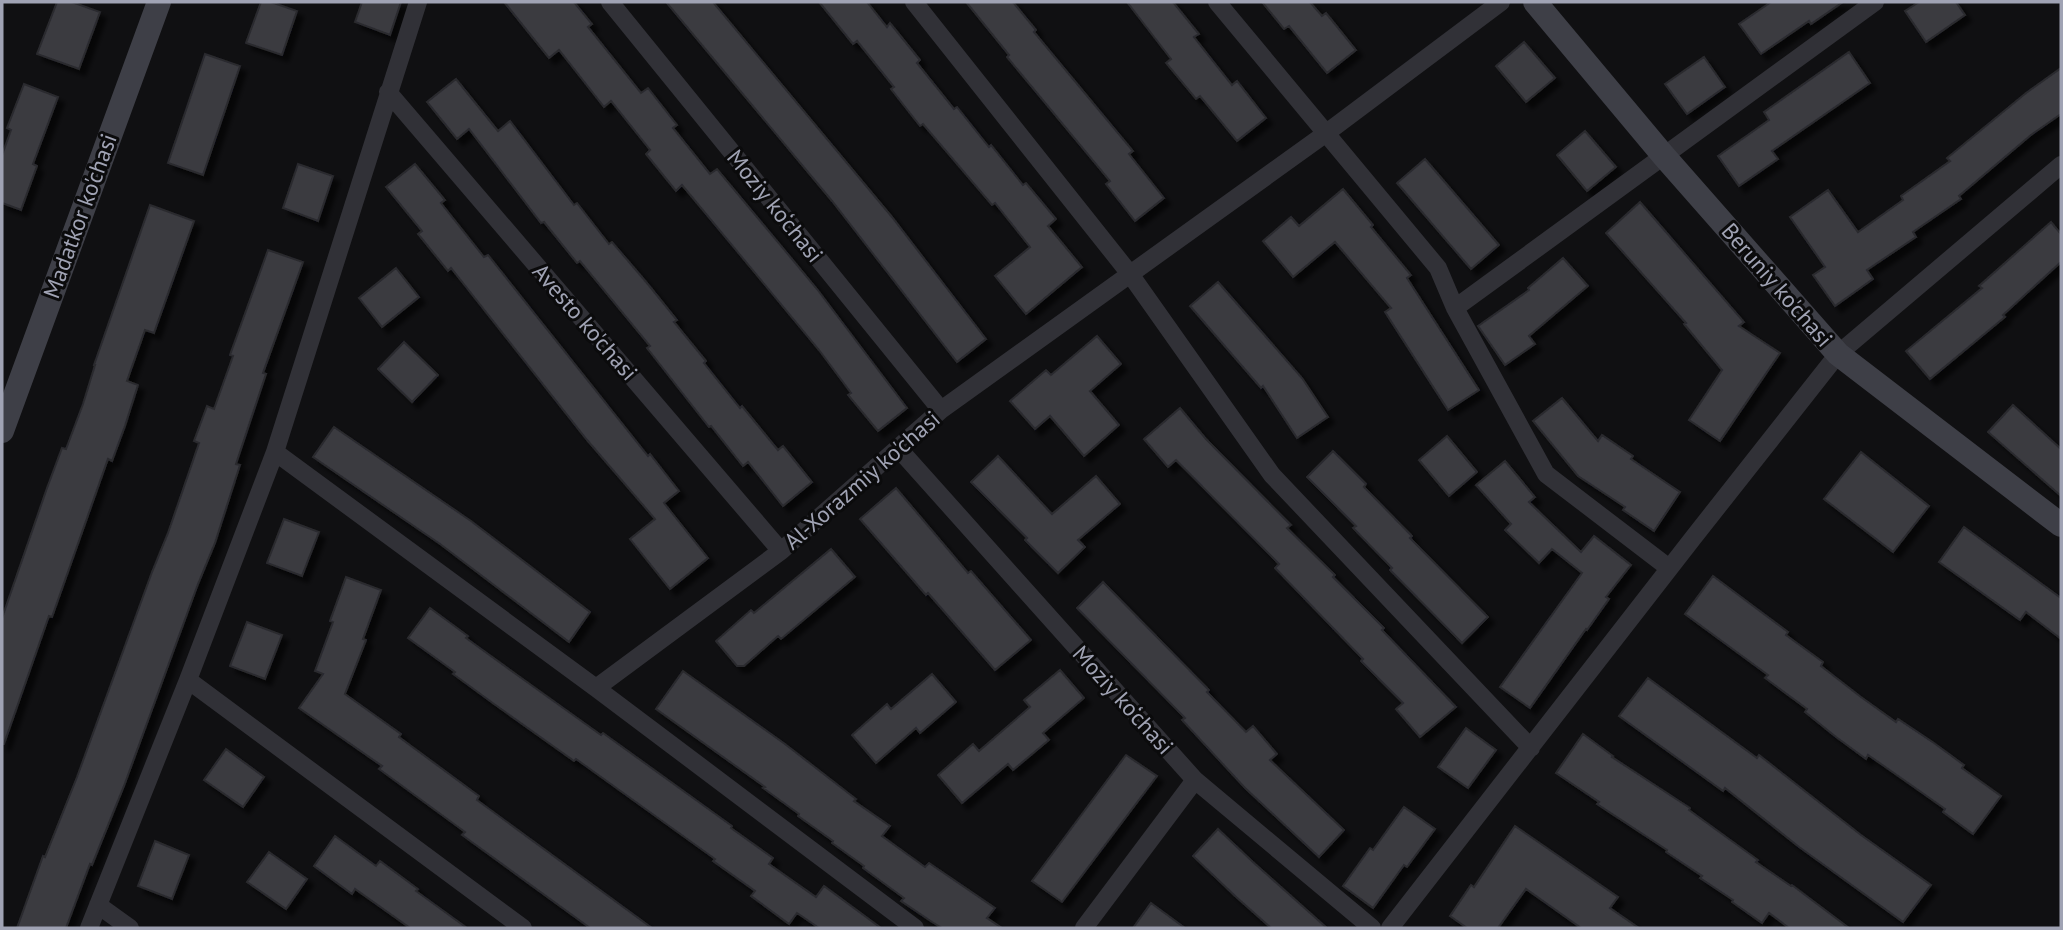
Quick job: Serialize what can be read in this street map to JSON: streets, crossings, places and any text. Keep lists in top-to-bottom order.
{
  "streets": {
    "street": [
      "Moziy ko‘chasi",
      "Madatkor ko'chasi",
      "Beruniy ko'chasi",
      "Avesto ko'chasi",
      "Al-Xorazmiy ko'chasi"
    ]
  },
  "crossings": [
    ["Moziy ko‘chasi", "Al-Xorazmiy ko'chasi"],
    ["Avesto ko'chasi", "Al-Xorazmiy ko'chasi"]
  ]
}
